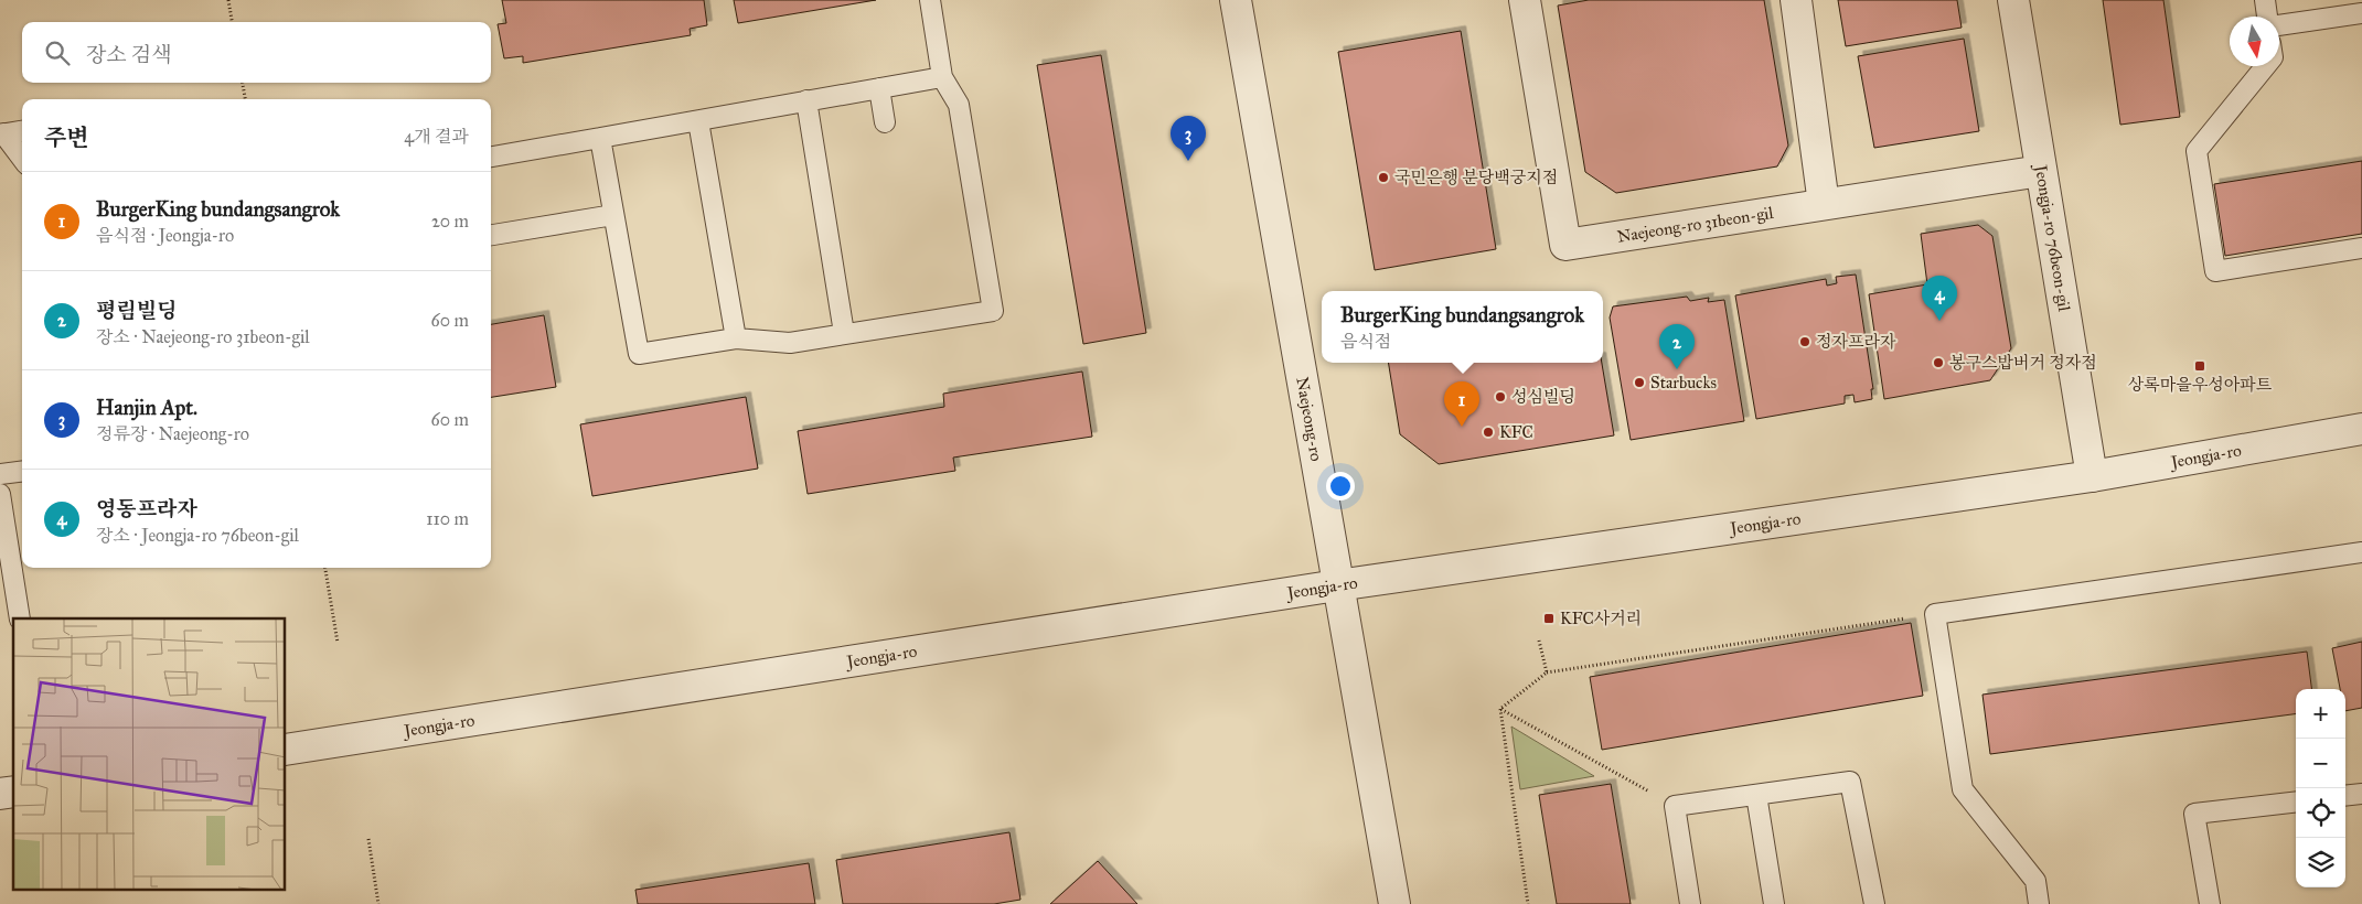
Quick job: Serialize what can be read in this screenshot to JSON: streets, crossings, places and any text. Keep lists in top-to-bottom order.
{
  "streets": {
    "street": [
      "Naejeong-ro 31beon-gil",
      "Jeongja-ro 76beon-gil",
      "Naejeong-ro",
      "Jeongja-ro"
    ]
  },
  "crossings": [
    ["Naejeong-ro 31beon-gil", "Jeongja-ro 76beon-gil"],
    ["Jeongja-ro 76beon-gil", "Jeongja-ro"],
    ["Naejeong-ro", "Jeongja-ro"]
  ],
  "places": {
    "other": [
      "국민은행 분당백궁지점",
      "정자프라자",
      "봉구스밥버거 정자점",
      "Starbucks",
      "성심빌딩",
      "KFC"
    ],
    "transit": ["상록마을우성아파트", "KFC사거리"]
  },
  "north": "bottom",
  "page": {
    "search": "장소 검색",
    "heading": ["주변", "4개 결과"],
    "pins": [
      "3",
      "4",
      "2",
      "1"
    ],
    "list": [
      {
        "mark": "1",
        "name": "BurgerKing bundangsangrok",
        "note": "음식점 · Jeongja-ro",
        "value": "20 m"
      },
      {
        "mark": "2",
        "name": "평림빌딩",
        "note": "장소 · Naejeong-ro 31beon-gil",
        "value": "60 m"
      },
      {
        "mark": "3",
        "name": "Hanjin Apt.",
        "note": "정류장 · Naejeong-ro",
        "value": "60 m"
      },
      {
        "mark": "4",
        "name": "영동프라자",
        "note": "장소 · Jeongja-ro 76beon-gil",
        "value": "110 m"
      }
    ],
    "popup": ["BurgerKing bundangsangrok", "음식점"],
    "map_buttons": ["+", "−"]
  }
}
